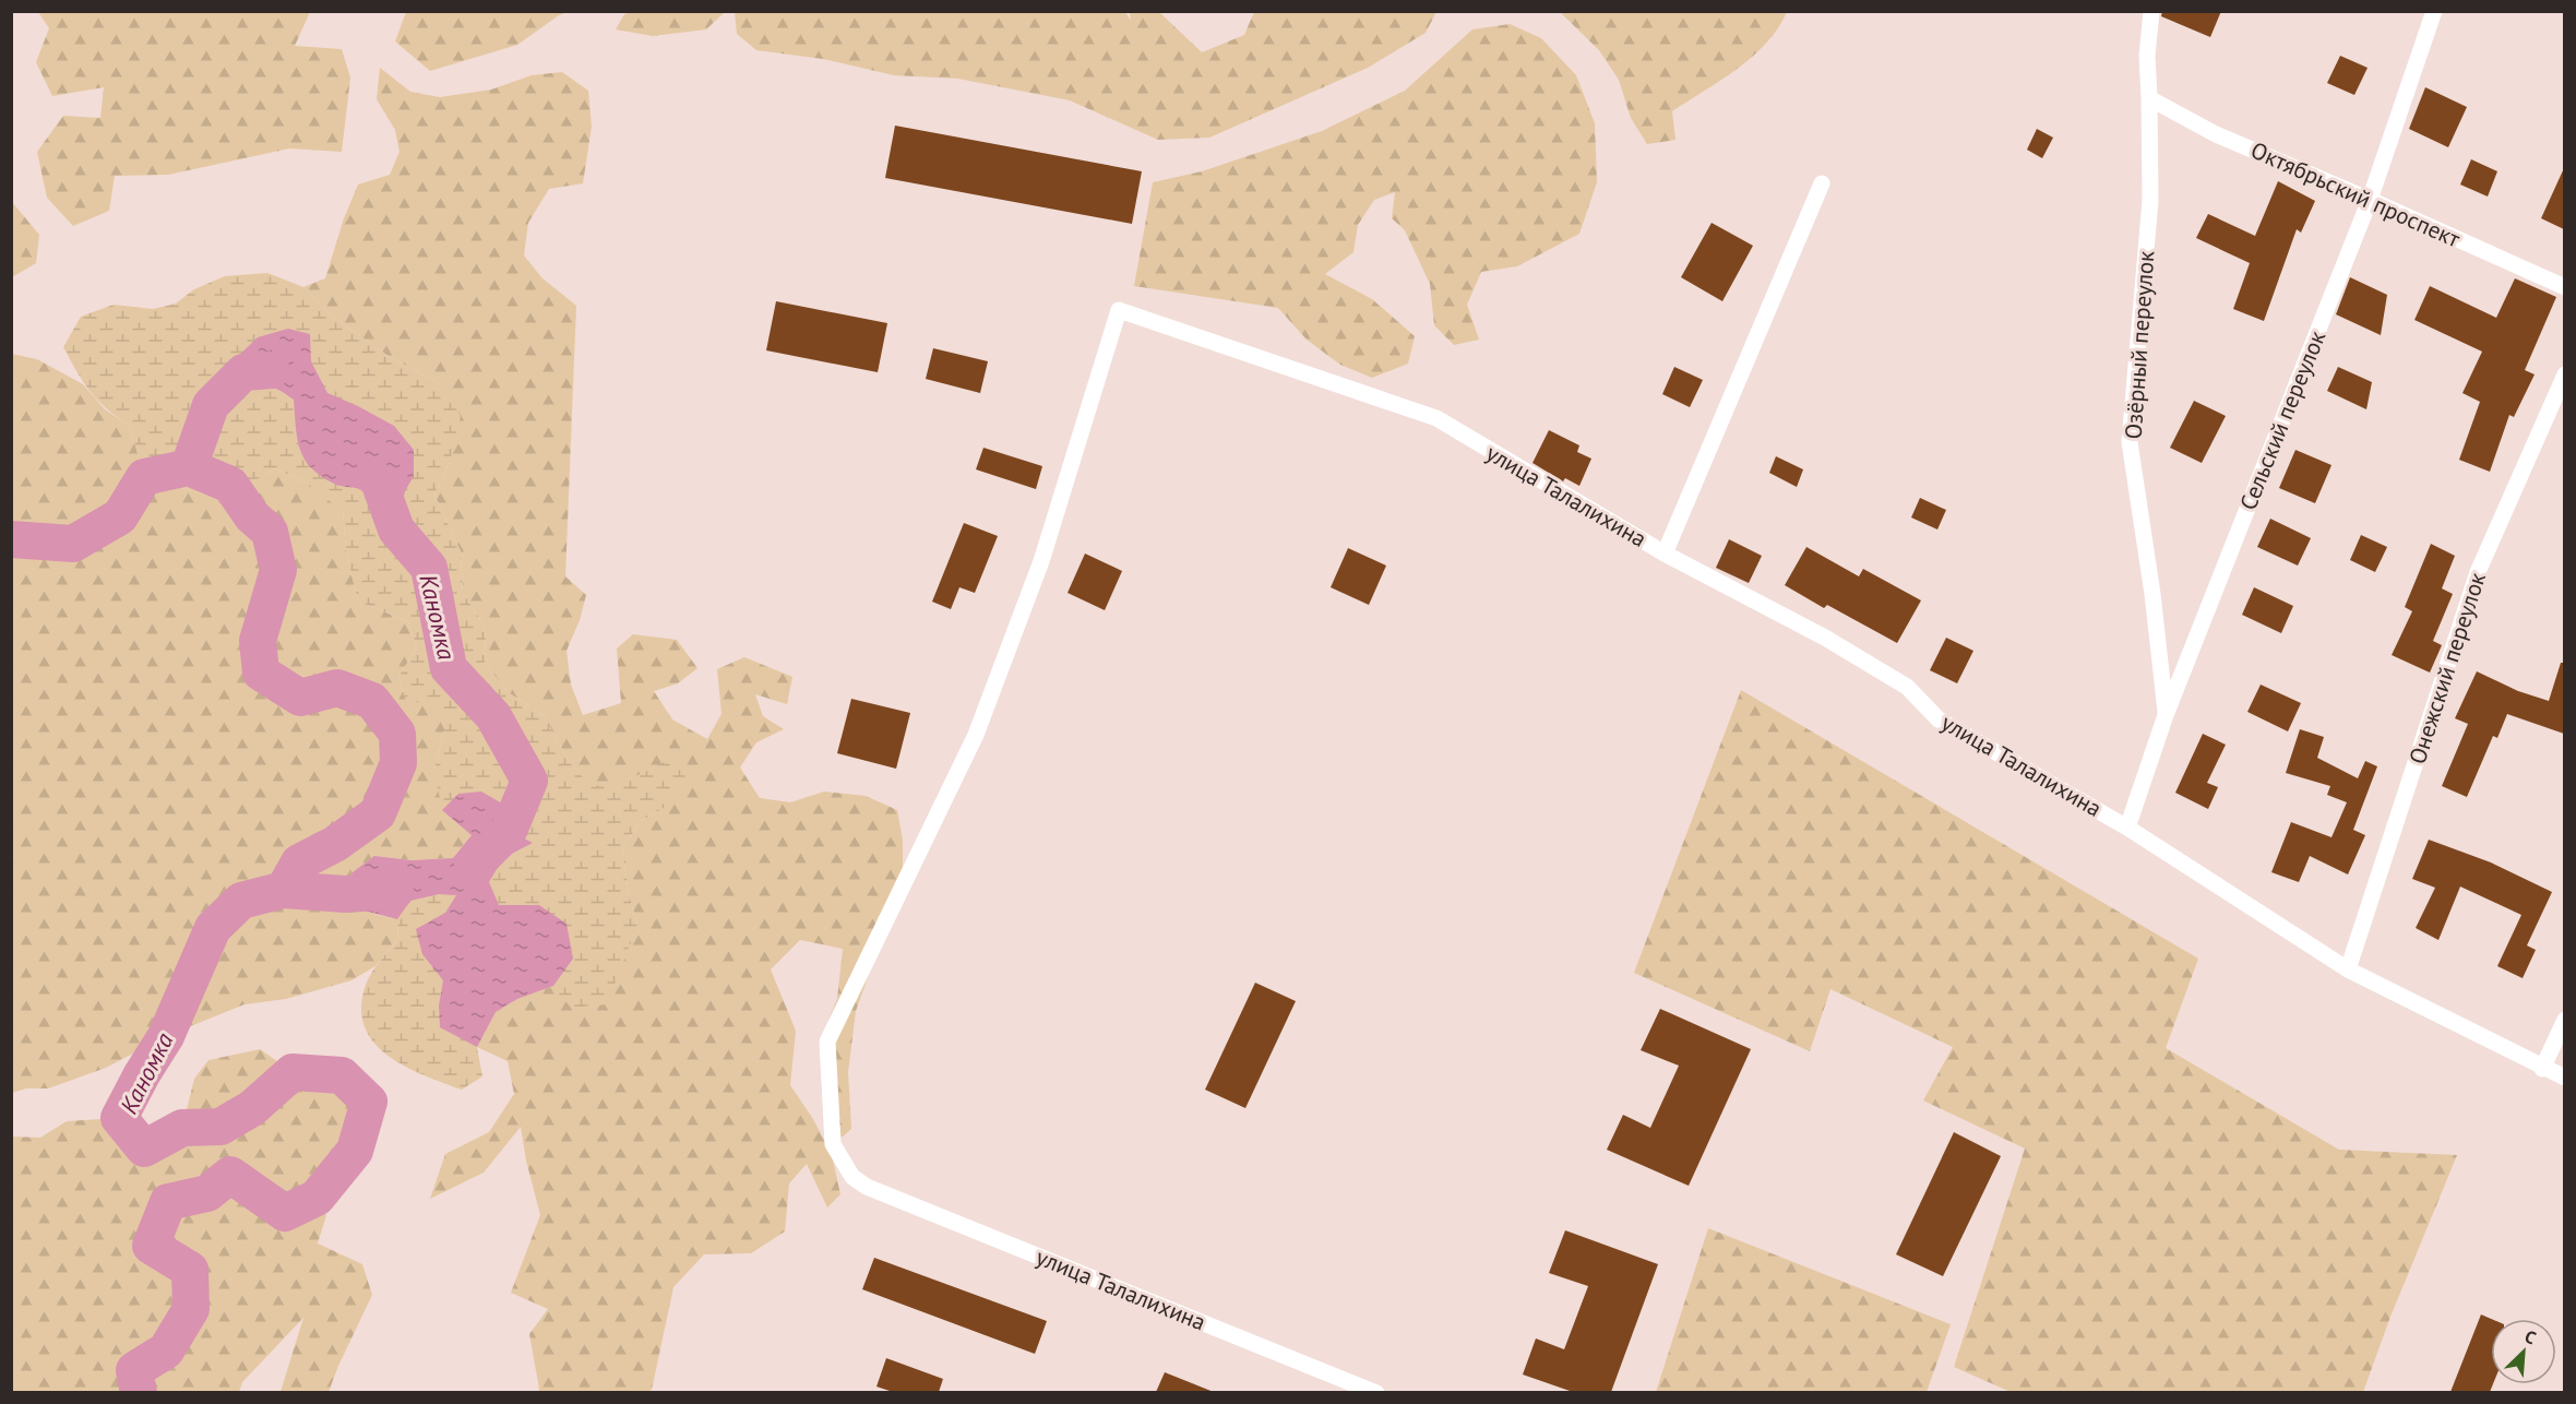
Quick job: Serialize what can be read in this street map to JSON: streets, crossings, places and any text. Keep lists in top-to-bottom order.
{
  "streets": {
    "street": [
      "Октябрьский проспект",
      "Озёрный переулок",
      "Сельский переулок",
      "улица Талалихина",
      "Онежский переулок"
    ]
  },
  "crossings": [
    ["Октябрьский проспект", "Озёрный переулок"],
    ["Октябрьский проспект", "Сельский переулок"],
    ["Озёрный переулок", "Сельский переулок"],
    ["Сельский переулок", "улица Талалихина"],
    ["улица Талалихина", "Онежский переулок"]
  ],
  "water": ["Каномка"],
  "north": "top right"
}
